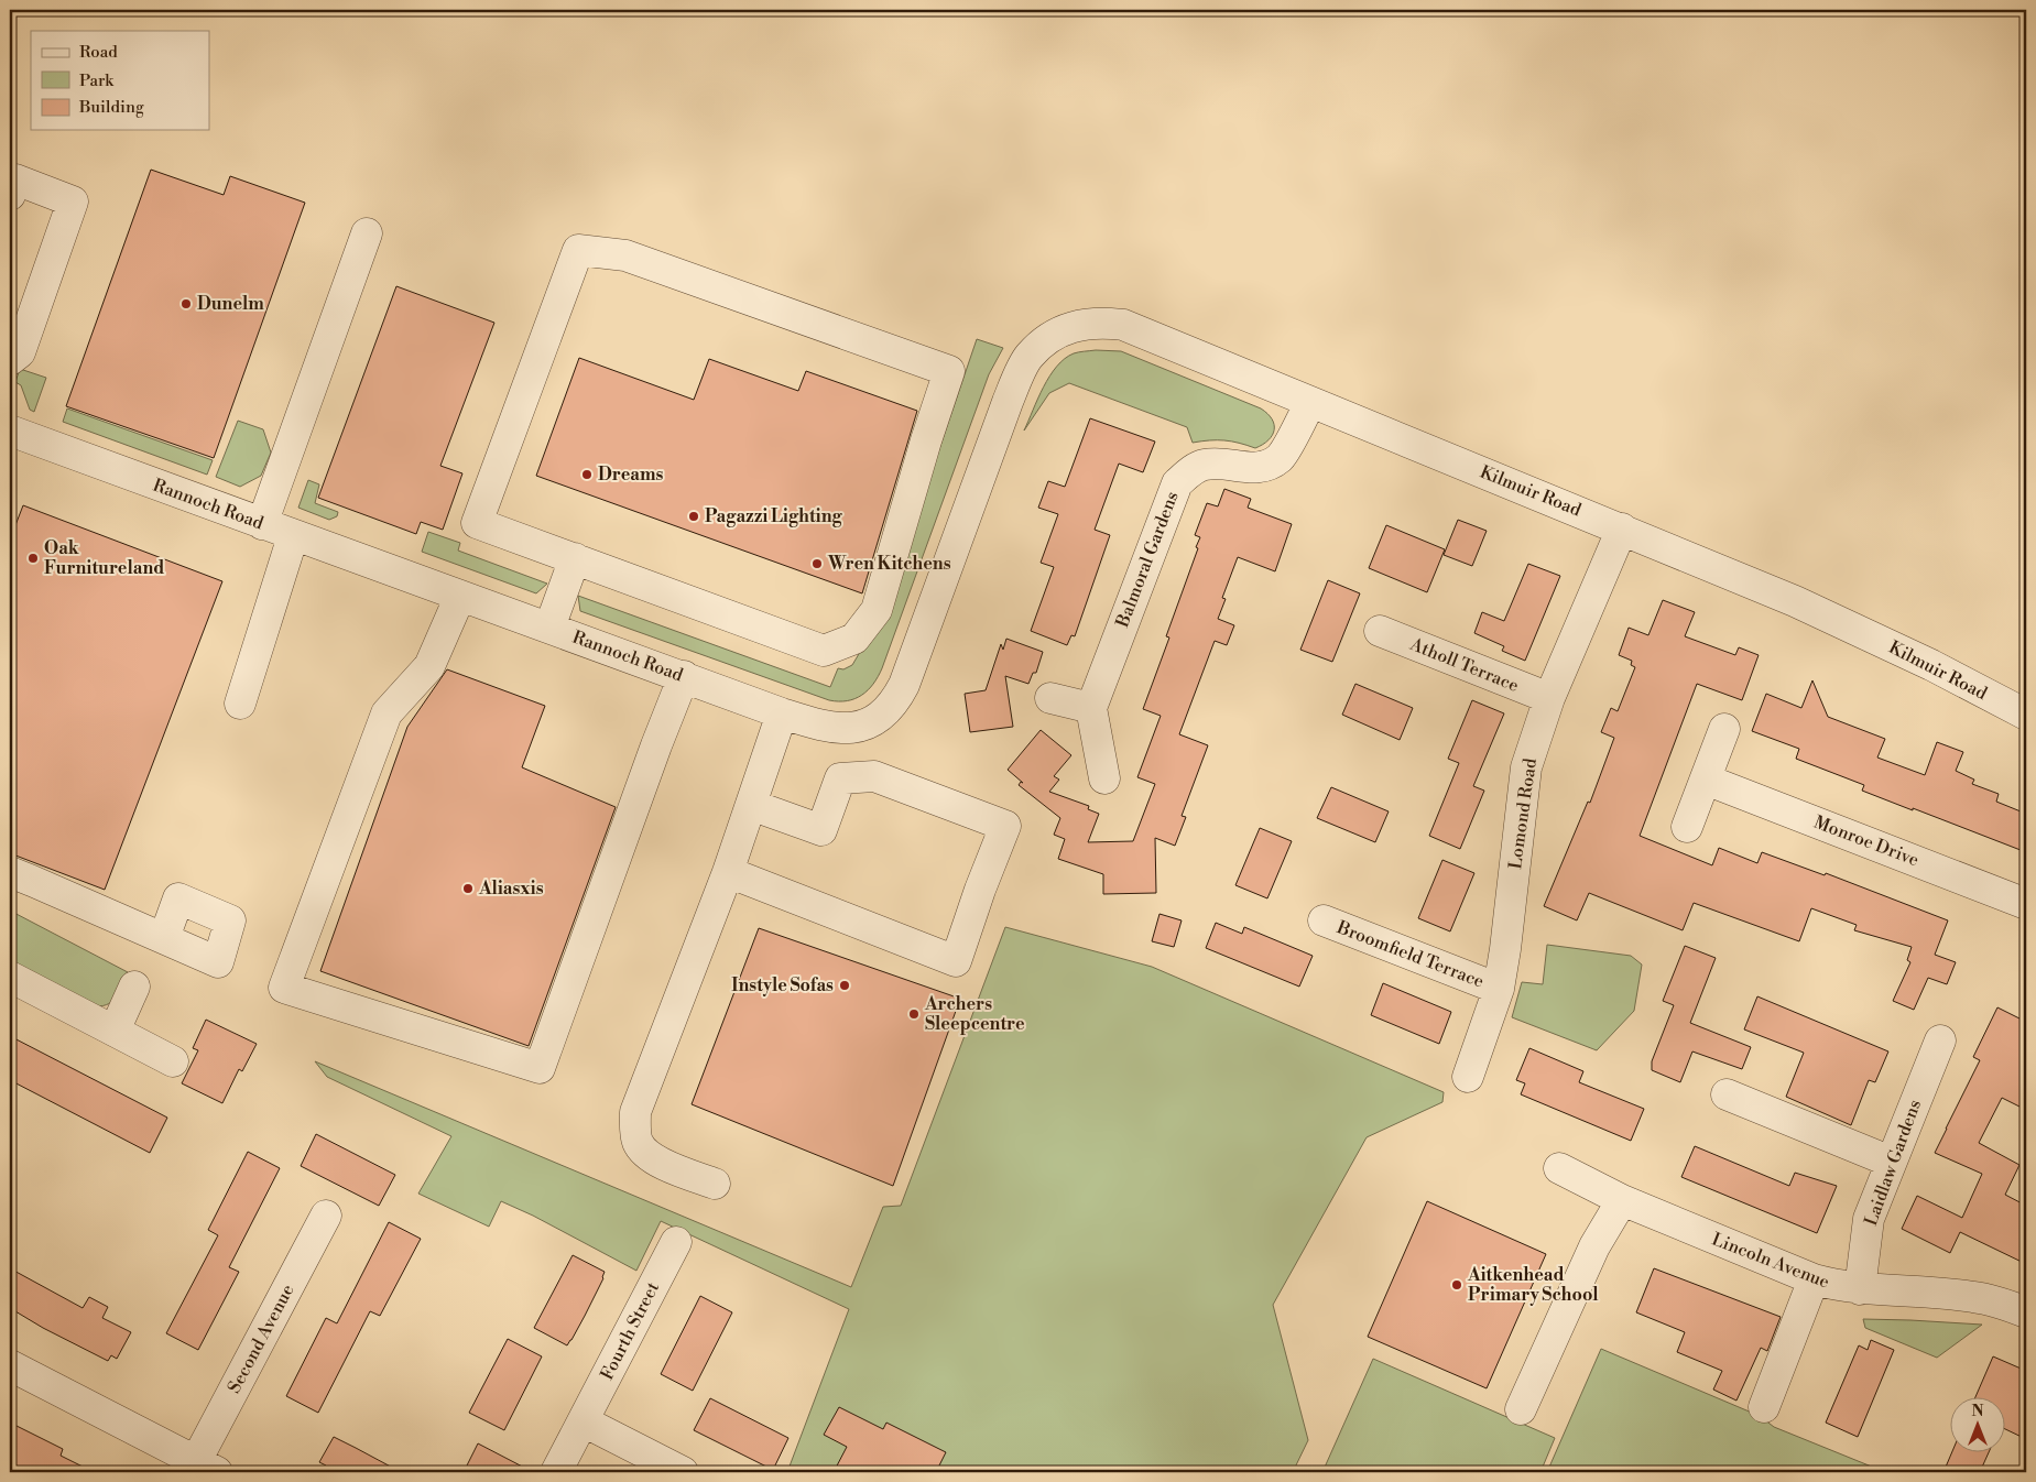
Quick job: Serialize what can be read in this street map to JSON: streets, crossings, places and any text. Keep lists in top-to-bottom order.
{
  "streets": {
    "street": [
      "Kilmuir Road",
      "Rannoch Road",
      "Balmoral Gardens",
      "Atholl Terrace",
      "Lomond Road",
      "Monroe Drive",
      "Broomfield Terrace",
      "Laidlaw Gardens",
      "Lincoln Avenue",
      "Fourth Street",
      "Second Avenue"
    ]
  },
  "crossings": [
    ["Kilmuir Road", "Rannoch Road"],
    ["Kilmuir Road", "Balmoral Gardens"],
    ["Kilmuir Road", "Lomond Road"],
    ["Atholl Terrace", "Lomond Road"],
    ["Lomond Road", "Broomfield Terrace"],
    ["Laidlaw Gardens", "Lincoln Avenue"]
  ],
  "places": [
    "Dunelm",
    "Dreams",
    "Pagazzi Lighting",
    "Oak Furnitureland",
    "Wren Kitchens",
    "Aliasxis",
    "Instyle Sofas",
    "Archers Sleepcentre",
    "Aitkenhead Primary School"
  ],
  "legend": ["Road", "Park", "Building"],
  "north": "top"
}
